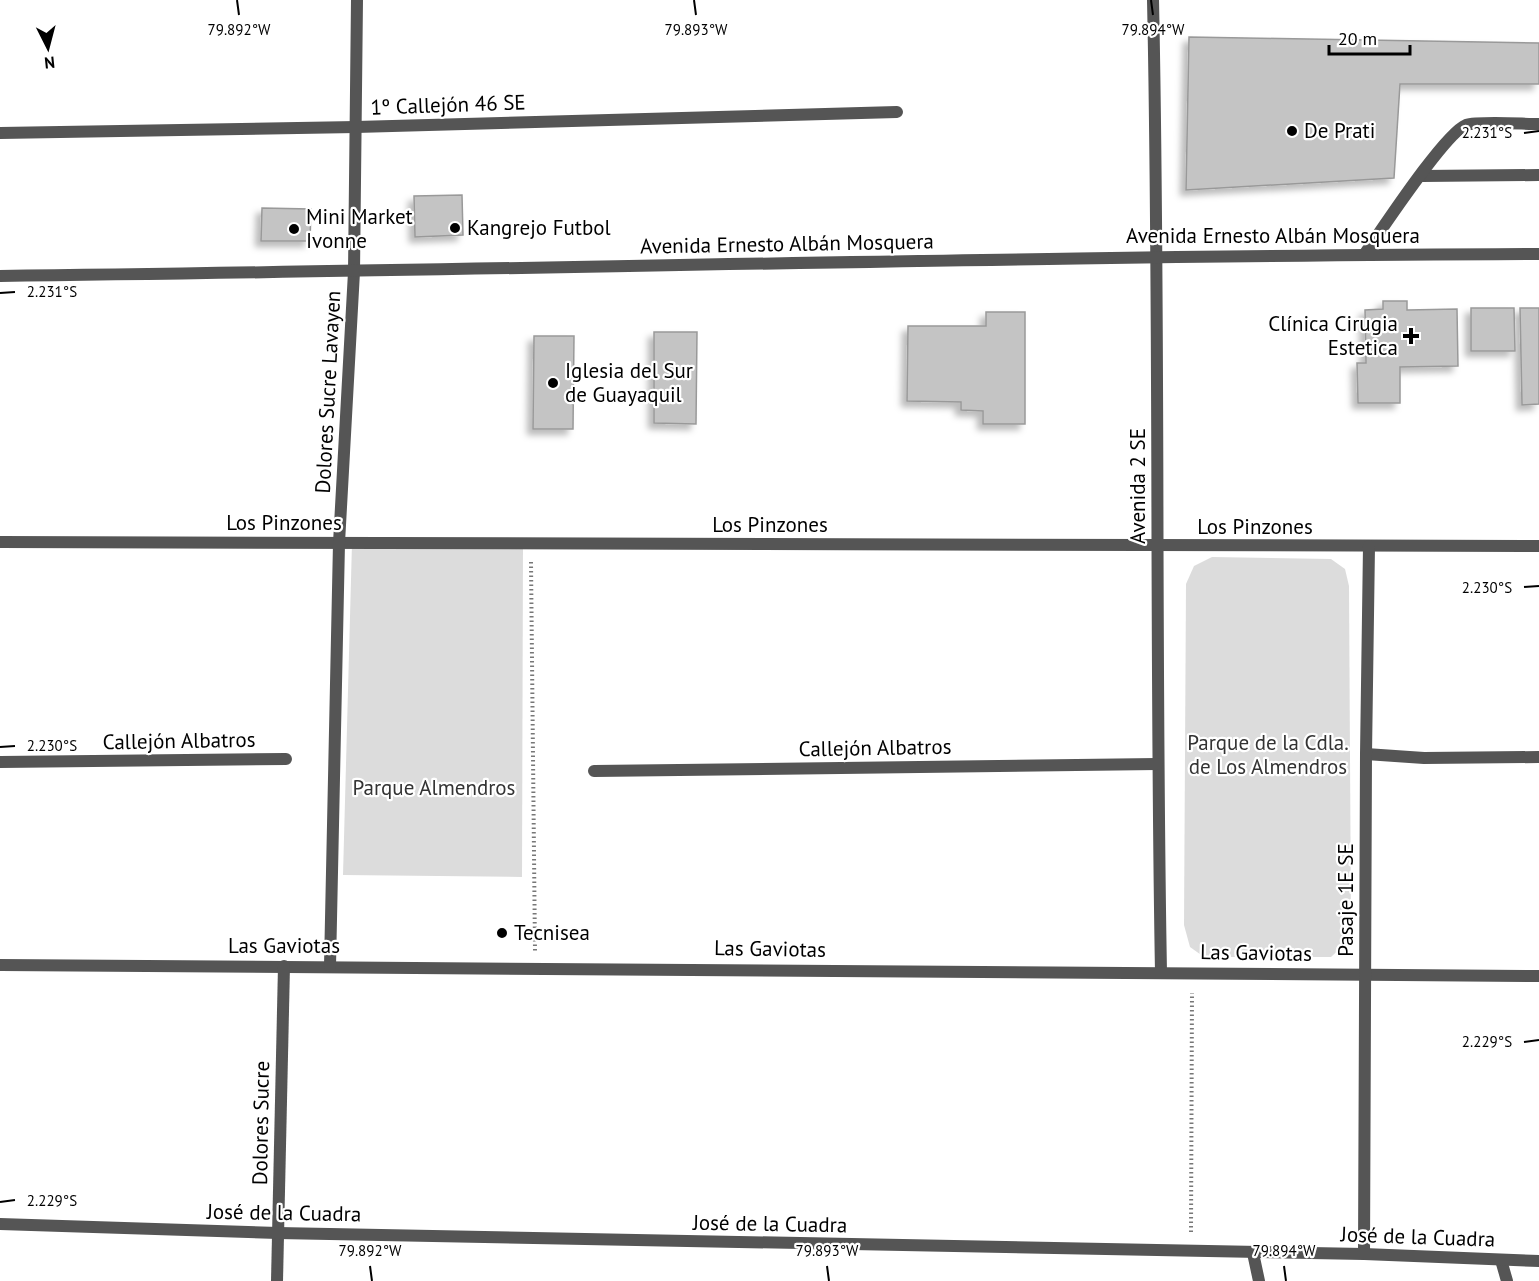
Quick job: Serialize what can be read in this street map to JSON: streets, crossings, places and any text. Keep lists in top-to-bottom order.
{
  "streets": {
    "street": [
      "1º Callejón 46 SE",
      "Avenida Ernesto Albán Mosquera",
      "Dolores Sucre Lavayen",
      "Avenida 2 SE",
      "Los Pinzones",
      "Callejón Albatros",
      "Pasaje 1E SE",
      "Las Gaviotas",
      "Dolores Sucre",
      "José de la Cuadra"
    ]
  },
  "crossings": [
    ["1º Callejón 46 SE", "Dolores Sucre Lavayen"],
    ["Avenida Ernesto Albán Mosquera", "Dolores Sucre Lavayen"],
    ["Avenida Ernesto Albán Mosquera", "Avenida 2 SE"],
    ["Dolores Sucre Lavayen", "Los Pinzones"],
    ["Dolores Sucre Lavayen", "Las Gaviotas"],
    ["Avenida 2 SE", "Los Pinzones"],
    ["Avenida 2 SE", "Callejón Albatros"],
    ["Avenida 2 SE", "Las Gaviotas"],
    ["Los Pinzones", "Pasaje 1E SE"],
    ["Pasaje 1E SE", "Las Gaviotas"],
    ["Pasaje 1E SE", "José de la Cuadra"],
    ["Las Gaviotas", "Dolores Sucre"],
    ["Dolores Sucre", "José de la Cuadra"]
  ],
  "parks": ["Parque de la Cdla. de Los Almendros", "Parque Almendros"],
  "places": {
    "other": [
      "De Prati",
      "Kangrejo Futbol",
      "Mini Market Ivonne",
      "Iglesia del Sur de Guayaquil",
      "Tecnisea"
    ],
    "health": ["Clínica Cirugia Estetica"]
  },
  "scale_bar": "20 m",
  "north": "bottom",
  "coordinates": [
    "79.892°W",
    "79.893°W",
    "79.894°W",
    "2.231°S",
    "2.230°S",
    "2.229°S"
  ]
}
